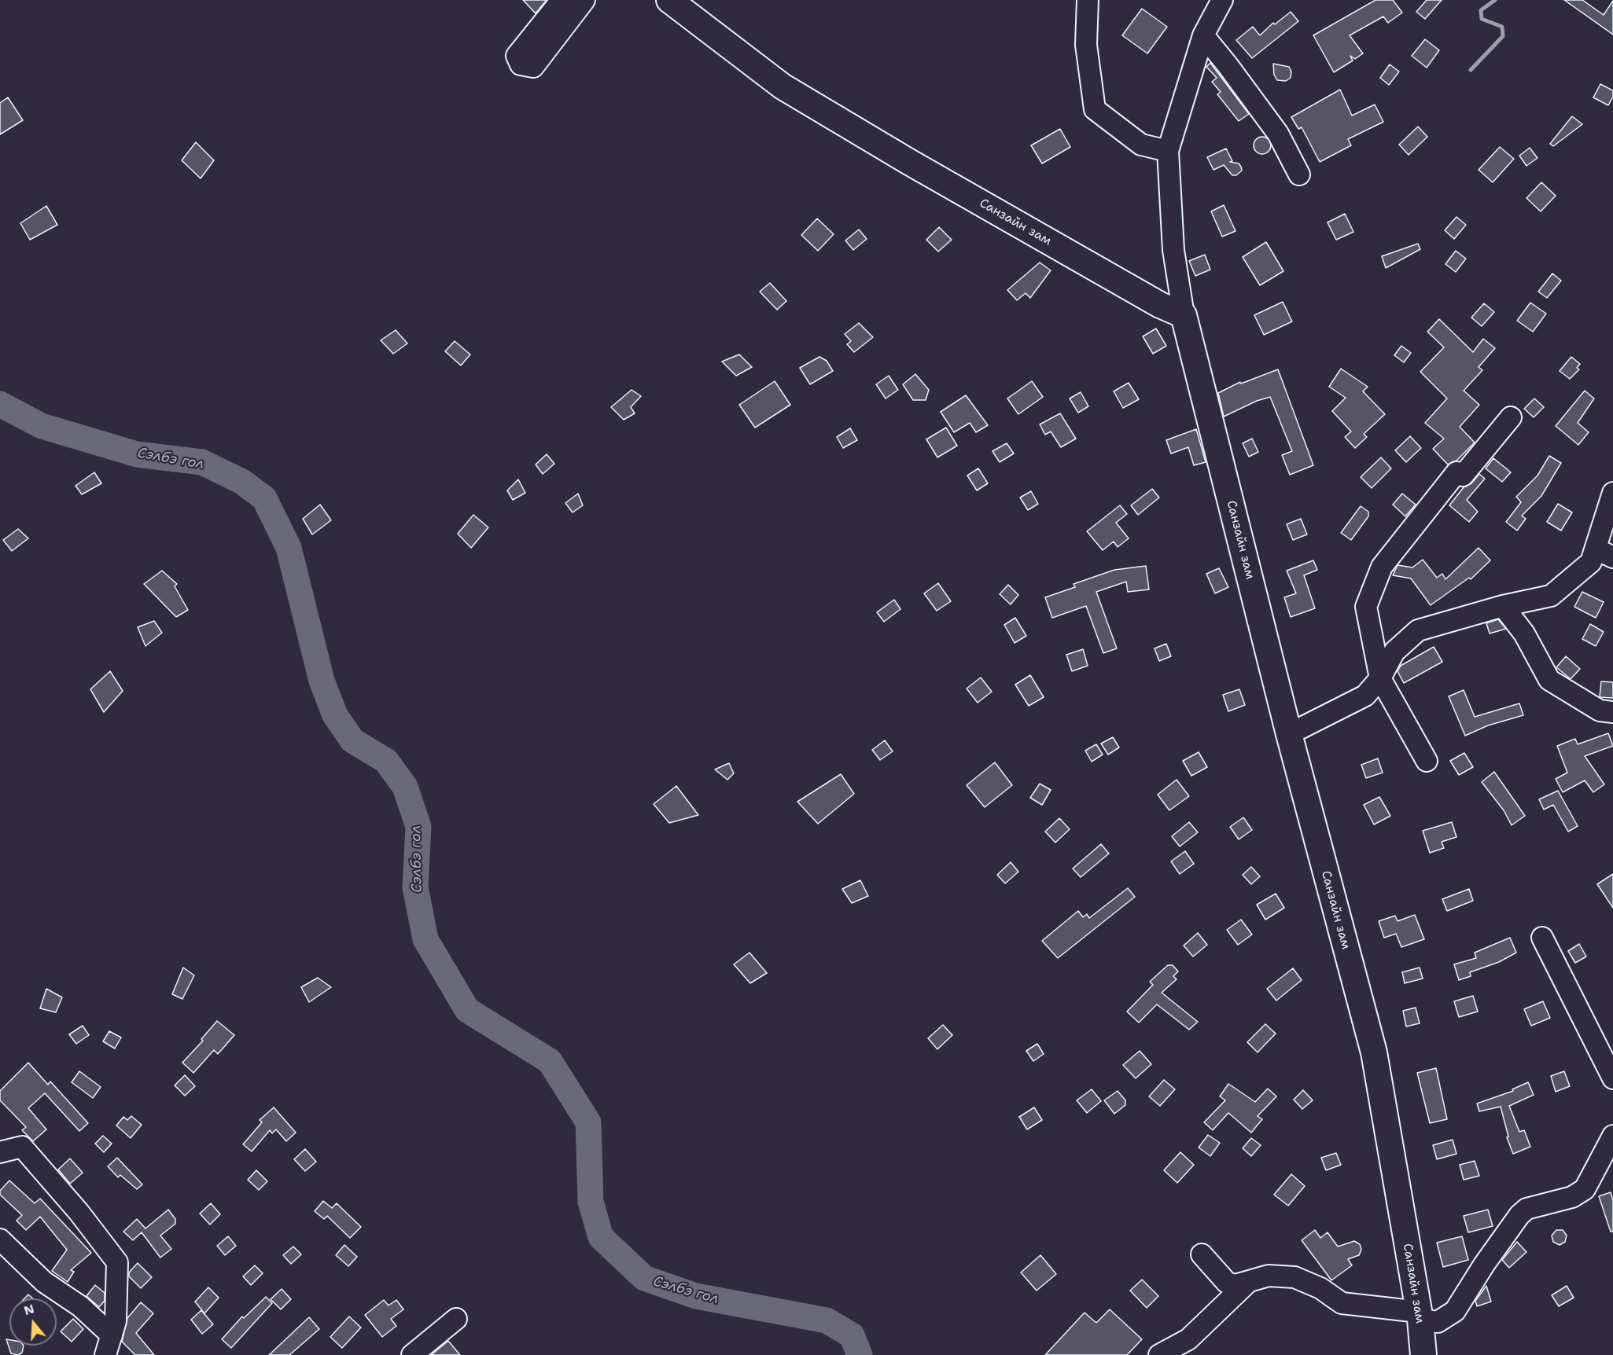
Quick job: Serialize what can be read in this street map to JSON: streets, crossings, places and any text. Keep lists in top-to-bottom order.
{
  "streets": {
    "main road": ["Санзайн зам"]
  },
  "water": ["Сэлбэ гол"],
  "north": "top"
}
